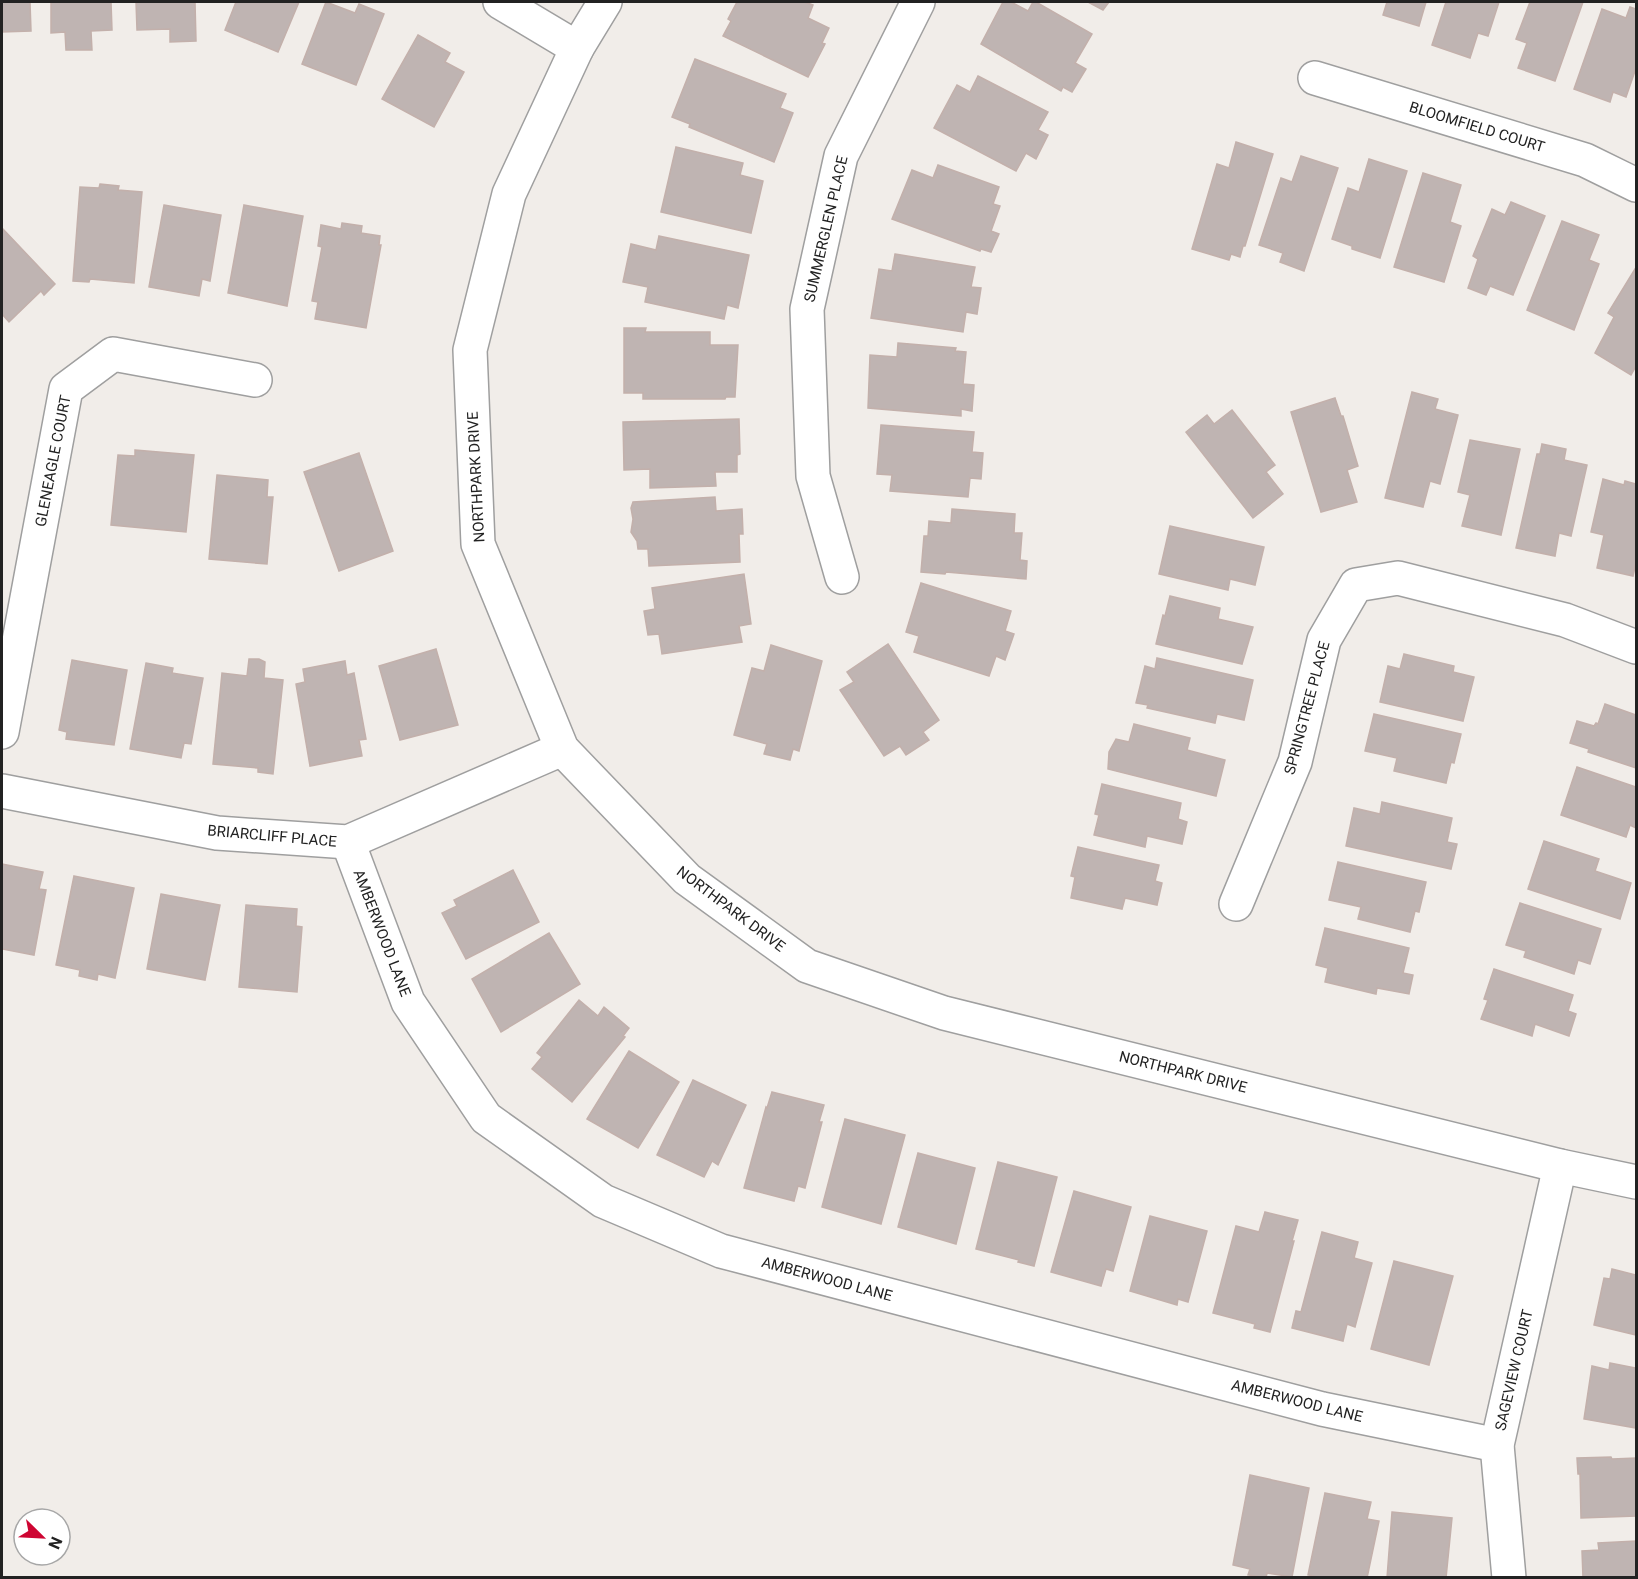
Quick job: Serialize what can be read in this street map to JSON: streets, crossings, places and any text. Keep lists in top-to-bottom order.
{
  "streets": {
    "street": [
      "BLOOMFIELD COURT",
      "SUMMERGLEN PLACE",
      "GLENEAGLE COURT",
      "NORTHPARK DRIVE",
      "SPRINGTREE PLACE",
      "BRIARCLIFF PLACE",
      "AMBERWOOD LANE",
      "SAGEVIEW COURT"
    ]
  },
  "crossings": [
    ["NORTHPARK DRIVE", "BRIARCLIFF PLACE"],
    ["NORTHPARK DRIVE", "SAGEVIEW COURT"],
    ["BRIARCLIFF PLACE", "AMBERWOOD LANE"],
    ["AMBERWOOD LANE", "SAGEVIEW COURT"]
  ],
  "north": "bottom right"
}
